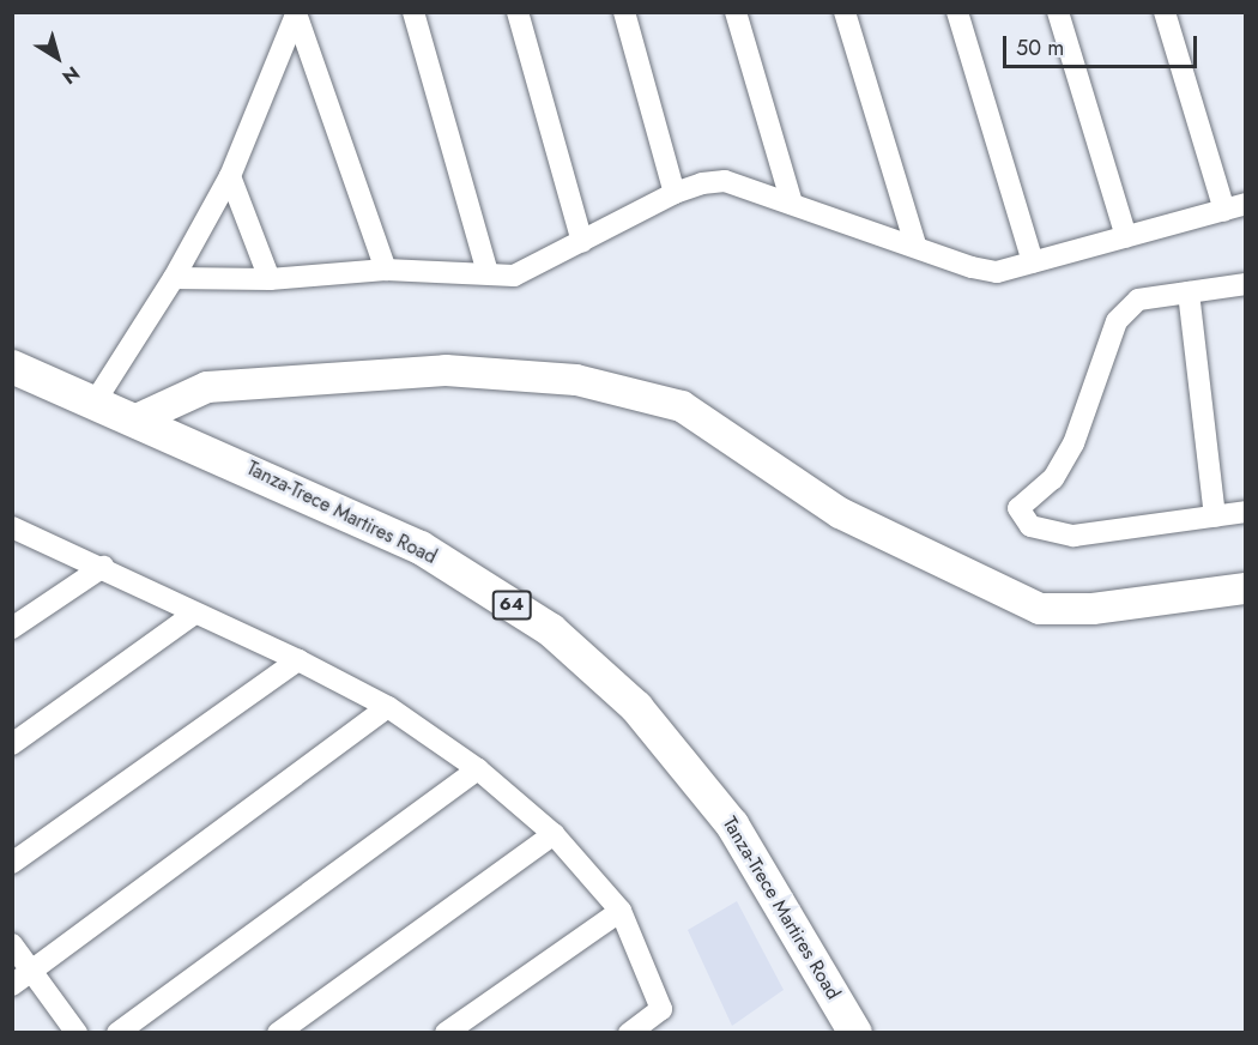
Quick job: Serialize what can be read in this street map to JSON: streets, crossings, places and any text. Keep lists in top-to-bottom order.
{
  "streets": {
    "main road": ["Tanza-Trece Martires Road", "64"]
  },
  "scale_bar": "50 m",
  "north": "bottom right"
}
